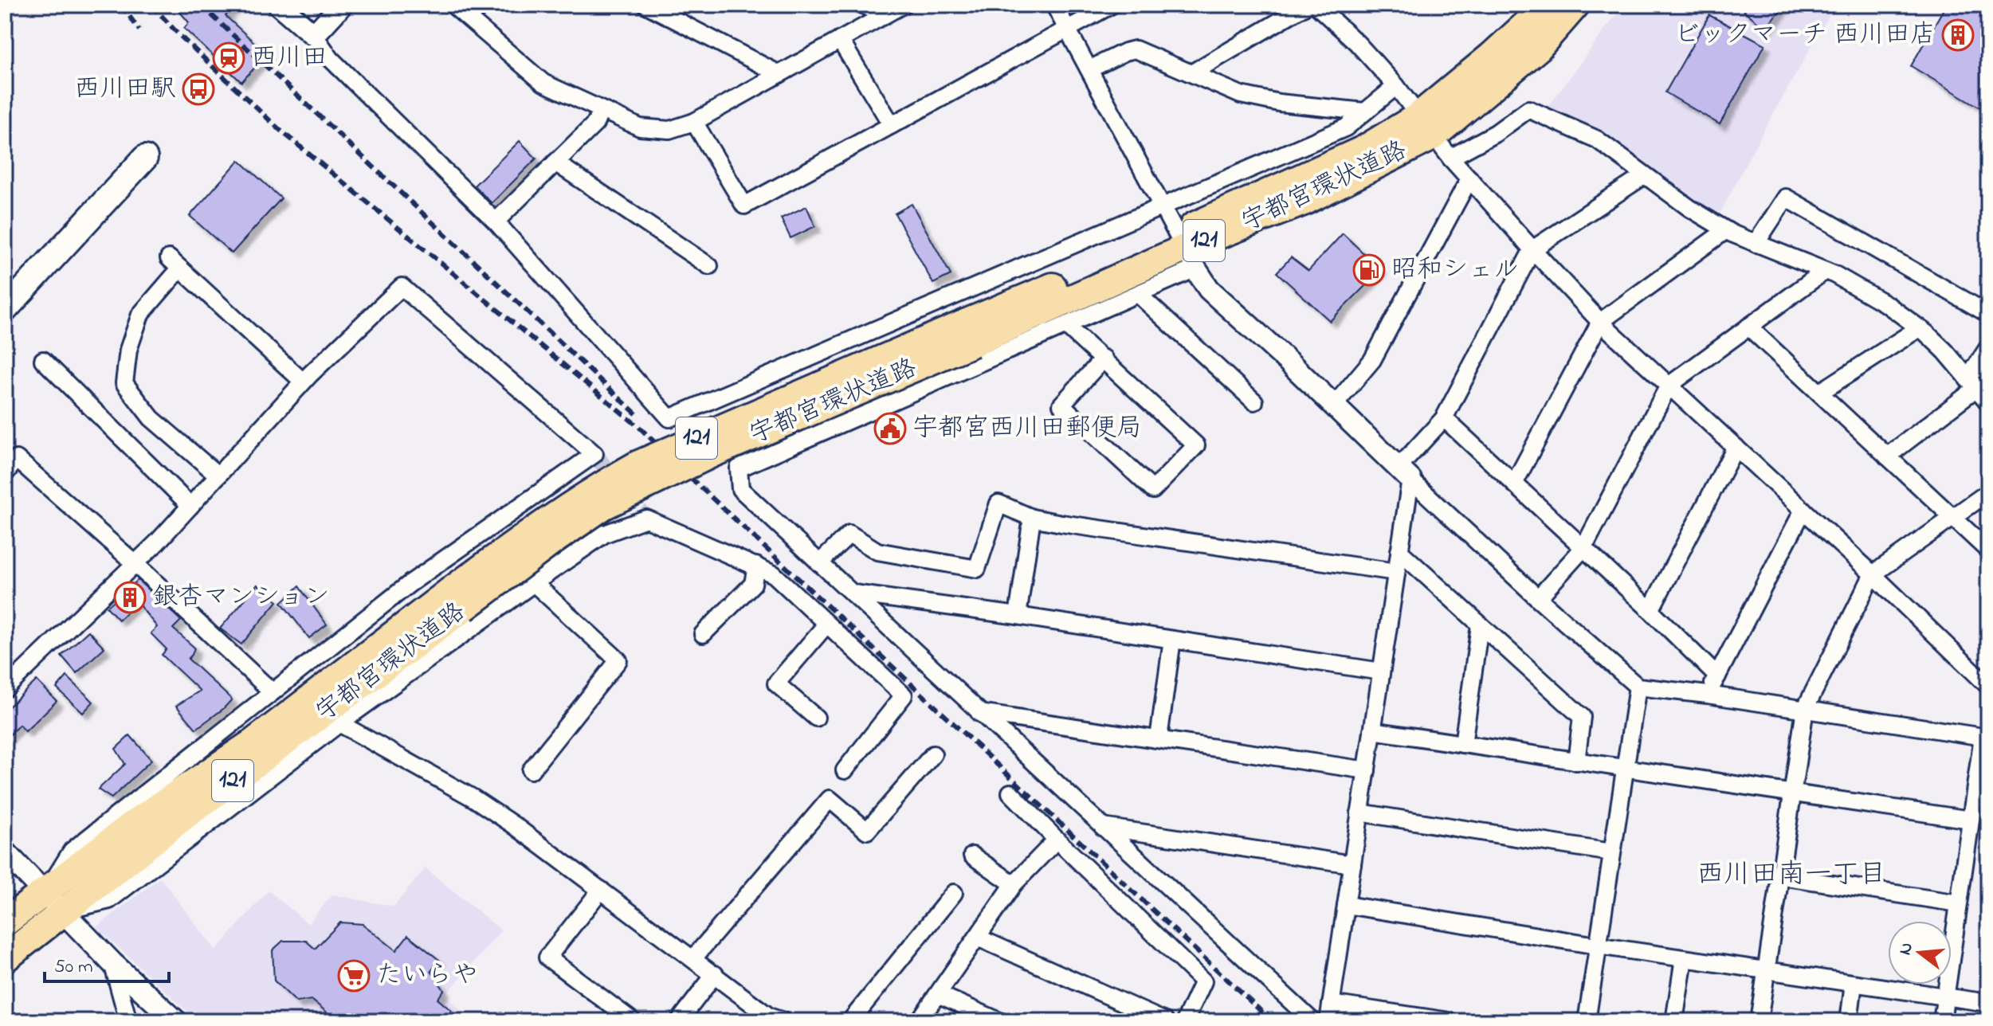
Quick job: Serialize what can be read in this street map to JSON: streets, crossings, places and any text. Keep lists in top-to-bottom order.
{
  "streets": {
    "highway": ["宇都宮環状道路", "121"]
  },
  "districts": ["西川田南一丁目"],
  "places": {
    "building": ["ビックマーチ 西川田店", "銀杏マンション"],
    "station": ["西川田"],
    "bus stop": ["西川田駅"],
    "fuel station": ["昭和シェル"],
    "public building": ["宇都宮西川田郵便局"],
    "supermarket": ["たいらや"]
  },
  "scale_bar": "50 m",
  "north": "left"
}
